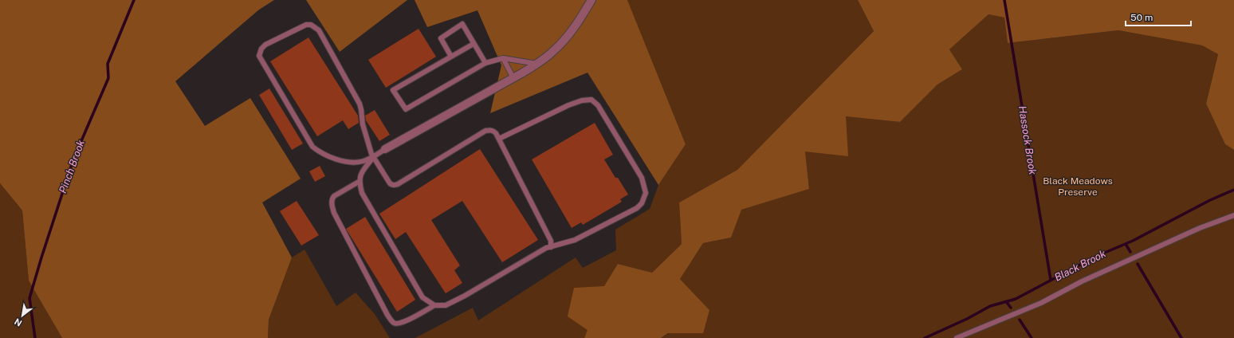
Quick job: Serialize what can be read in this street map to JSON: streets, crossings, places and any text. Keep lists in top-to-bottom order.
{
  "water": ["Hassock Brook", "Pinch Brook", "Black Brook"],
  "parks": ["Black Meadows Preserve"],
  "scale_bar": "50 m",
  "north": "bottom left"
}
